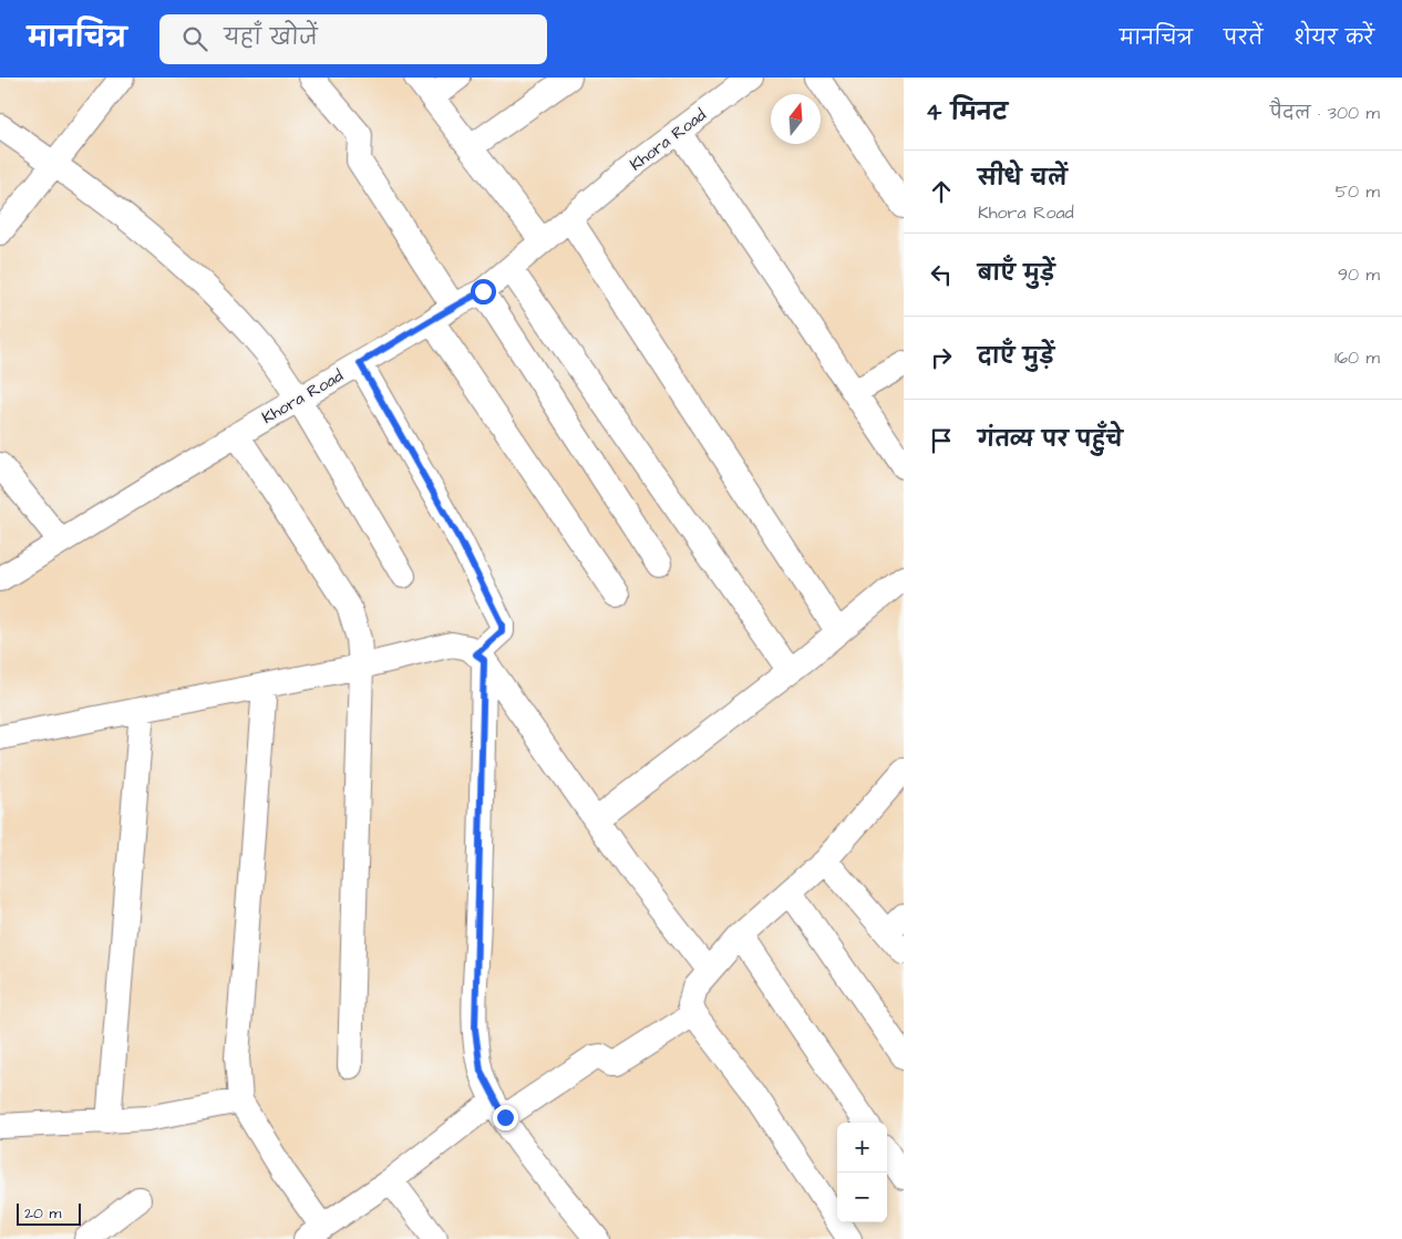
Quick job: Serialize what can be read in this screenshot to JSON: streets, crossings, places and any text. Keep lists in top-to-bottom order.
{
  "streets": {
    "street": ["Khora Road"]
  },
  "scale_bar": "20 m",
  "north": "top",
  "page": {
    "header": "मानचित्र",
    "search": "यहाँ खोजें",
    "nav": ["मानचित्र", "परतें", "शेयर करें"],
    "heading": ["4 मिनट", "पैदल · 300 m"],
    "list": [
      ["सीधे चलें", "Khora Road", "50 m"],
      ["बाएँ मुड़ें", "90 m"],
      ["दाएँ मुड़ें", "160 m"],
      "गंतव्य पर पहुँचे"
    ],
    "map_buttons": ["+", "−"],
    "scale": "20 m"
  }
}
